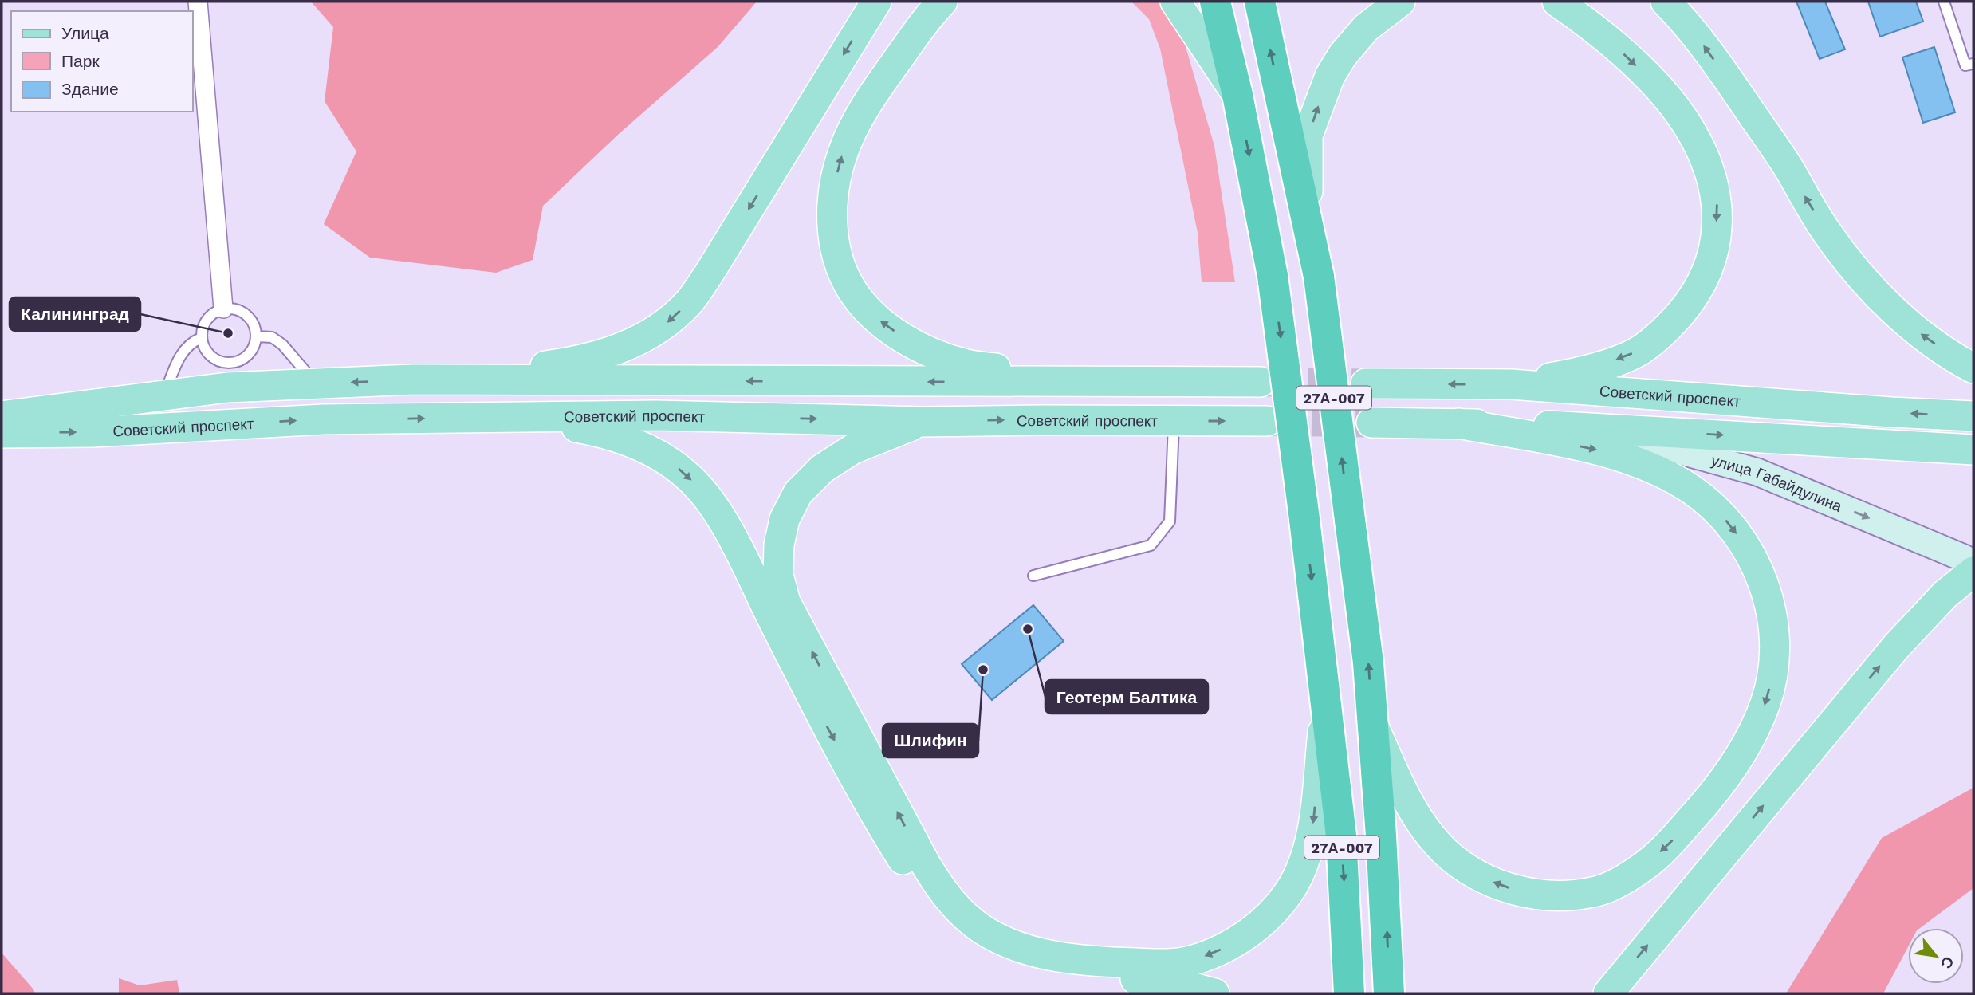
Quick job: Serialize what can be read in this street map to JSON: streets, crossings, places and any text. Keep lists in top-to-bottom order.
{
  "streets": {
    "highway": ["27А-007"],
    "main road": ["Советский проспект", "улица Габайдулина"]
  },
  "places": ["Калининград", "Геотерм Балтика", "Шлифин"],
  "legend": ["Улица", "Парк", "Здание"],
  "north": "bottom right"
}
